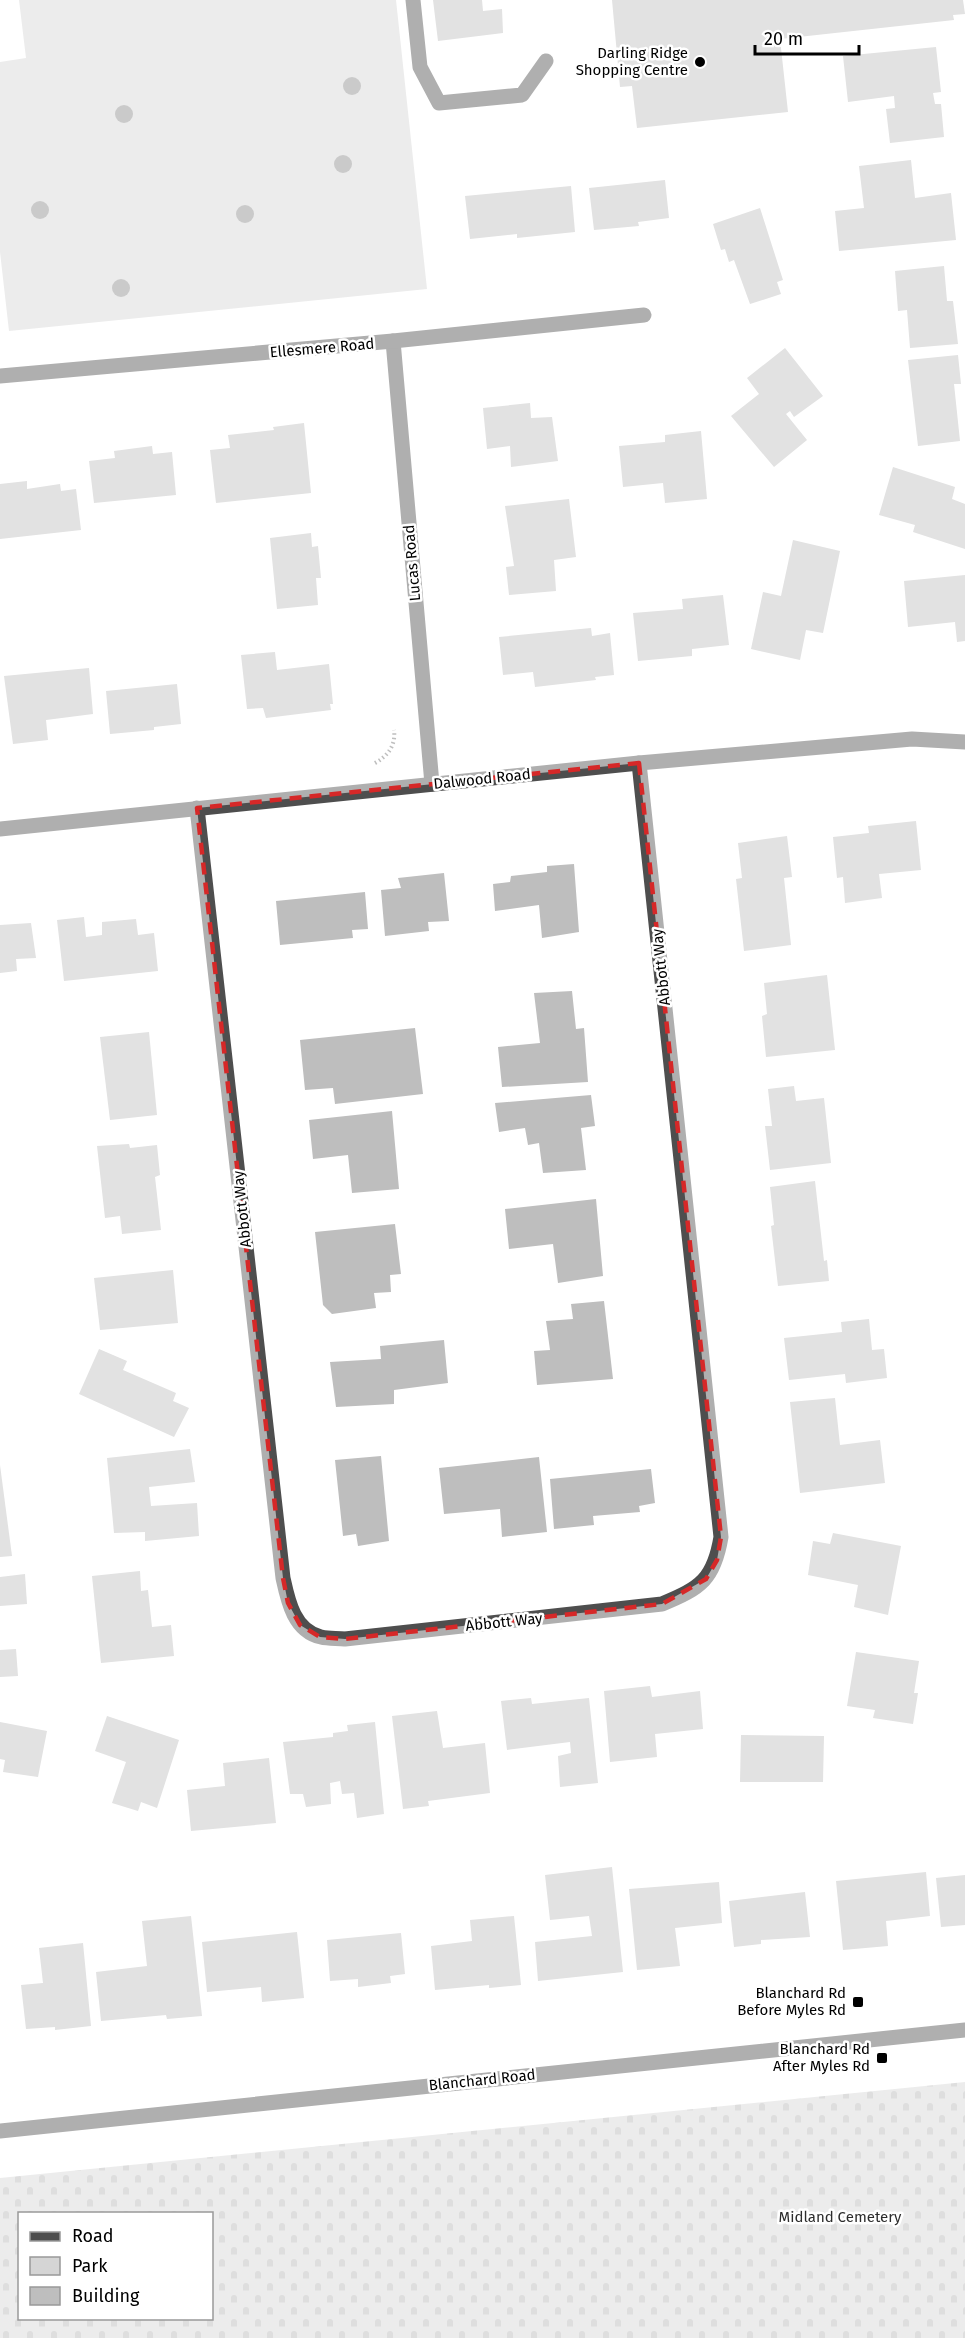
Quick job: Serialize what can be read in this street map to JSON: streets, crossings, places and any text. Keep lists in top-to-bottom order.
{
  "streets": {
    "street": [
      "Ellesmere Road",
      "Lucas Road",
      "Dalwood Road",
      "Abbott Way",
      "Blanchard Road"
    ]
  },
  "crossings": [
    ["Ellesmere Road", "Lucas Road"],
    ["Lucas Road", "Dalwood Road"],
    ["Dalwood Road", "Abbott Way"]
  ],
  "parks": ["Midland Cemetery"],
  "places": {
    "other": ["Darling Ridge Shopping Centre"],
    "transit": ["Blanchard Rd Before Myles Rd", "Blanchard Rd After Myles Rd"]
  },
  "legend": ["Road", "Park", "Building"],
  "scale_bar": "20 m"
}
